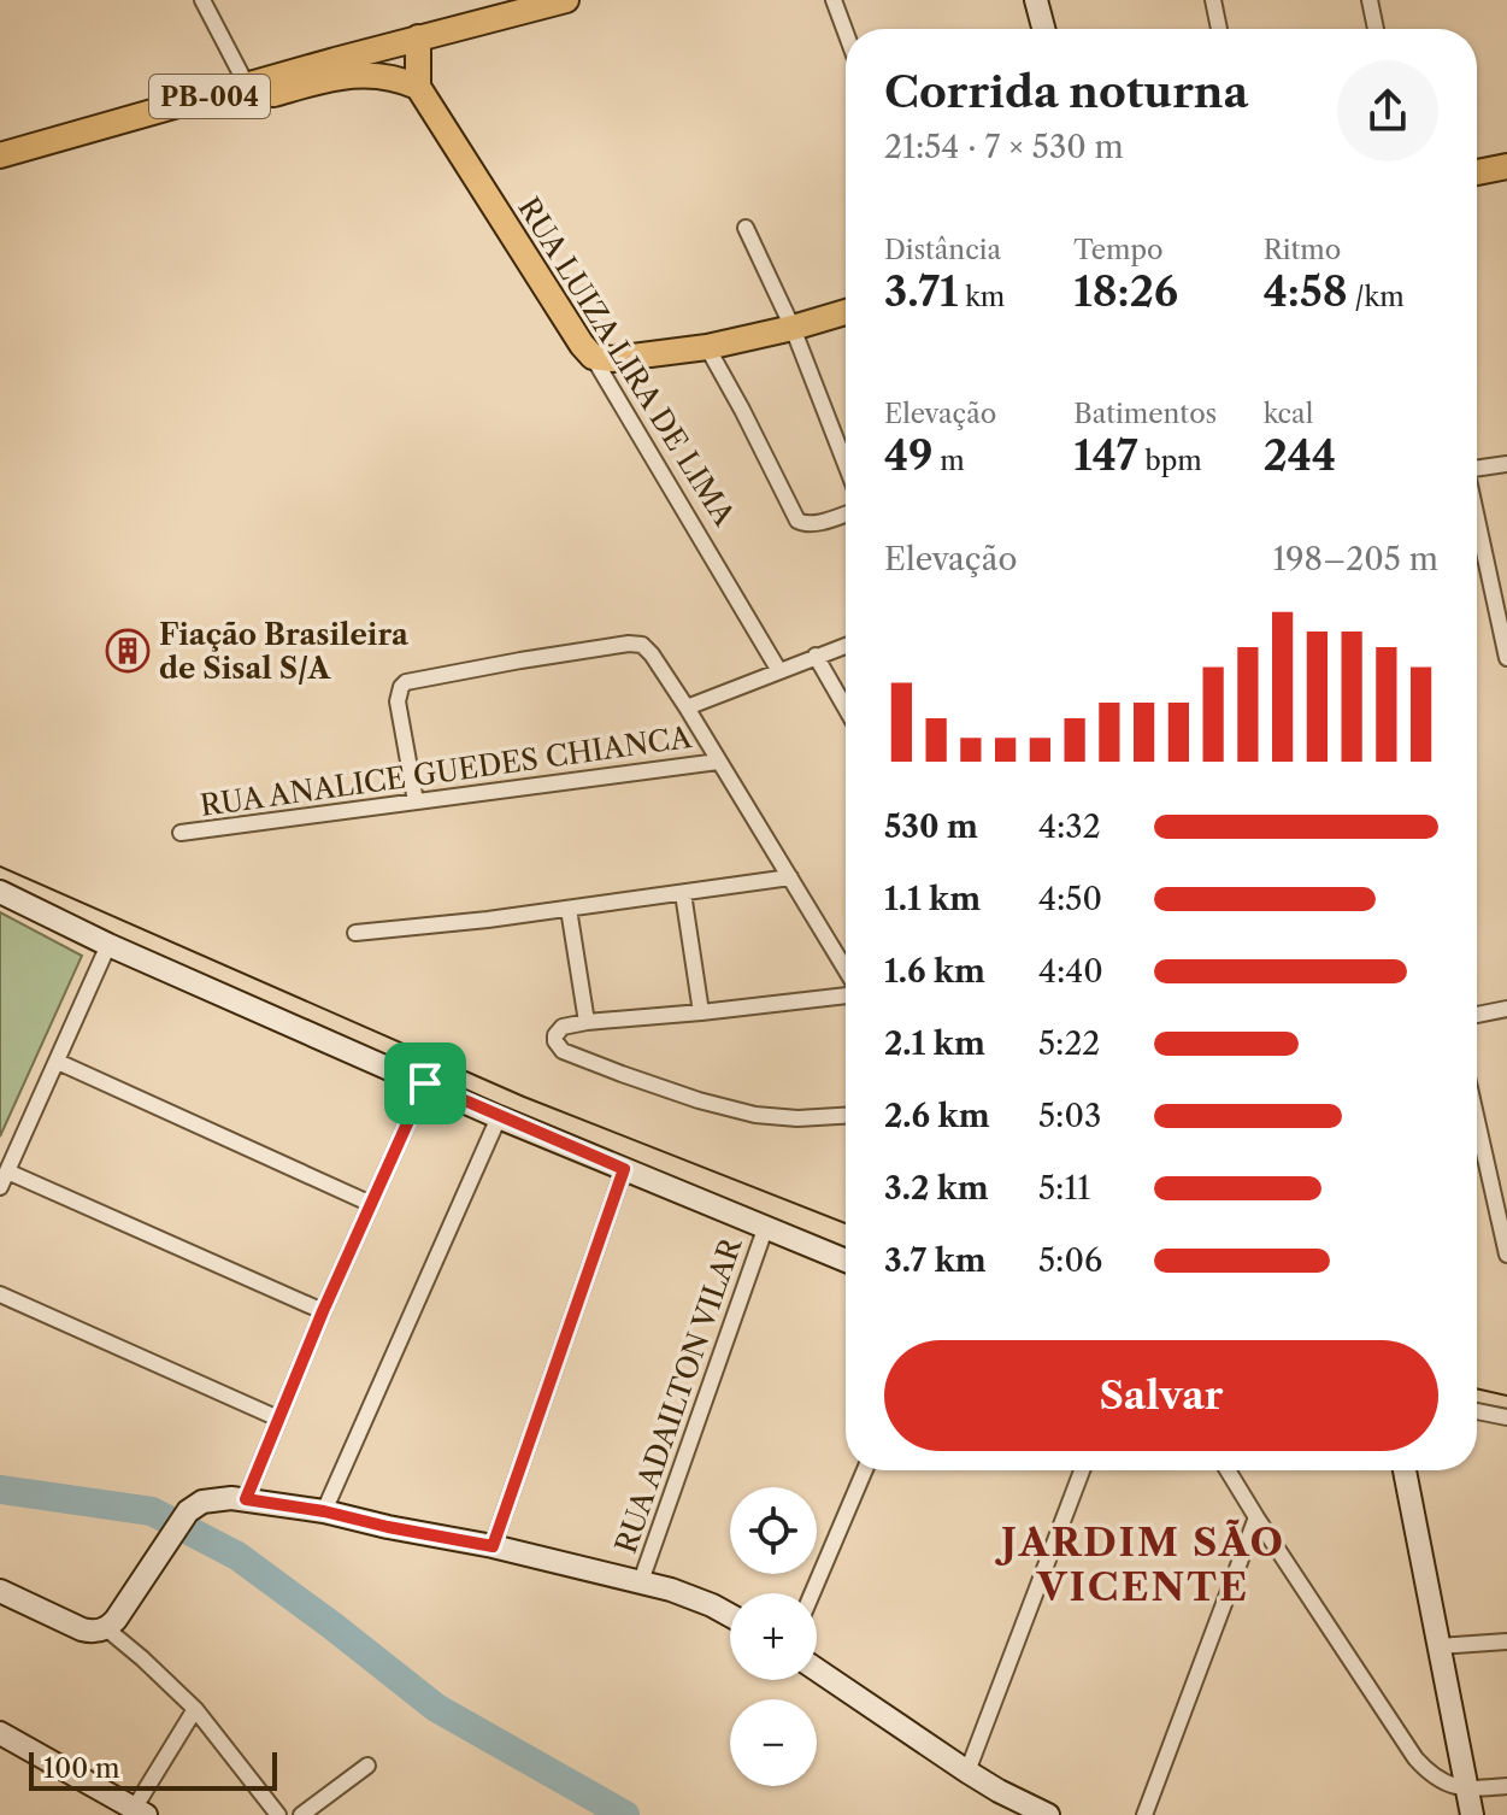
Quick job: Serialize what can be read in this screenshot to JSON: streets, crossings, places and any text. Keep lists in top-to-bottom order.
{
  "streets": {
    "main road": ["PB-004", "RUA LUIZA LIRA DE LIMA"],
    "street": ["RUA ANALICE GUEDES CHIANCA", "RUA ADAILTON VILAR"]
  },
  "crossings": [
    ["PB-004", "RUA LUIZA LIRA DE LIMA"]
  ],
  "districts": ["JARDIM SÃO VICENTE"],
  "places": {
    "building": ["Fiação Brasileira de Sisal S/A"]
  },
  "scale_bar": "100 m",
  "page": {
    "heading": ["Corrida noturna", "21:54 · 7 × 530 m"],
    "stats": [
      ["Distância", "3.71 km"],
      ["Tempo", "18:26"],
      ["Ritmo", "4:58 /km"],
      ["Elevação", "49 m"],
      ["Batimentos", "147 bpm"],
      ["kcal", "244"]
    ],
    "chart": ["Elevação", "198–205 m"],
    "list": [
      {
        "name": "530 m",
        "note": "4:32"
      },
      {
        "name": "1.1 km",
        "note": "4:50"
      },
      {
        "name": "1.6 km",
        "note": "4:40"
      },
      {
        "name": "2.1 km",
        "note": "5:22"
      },
      {
        "name": "2.6 km",
        "note": "5:03"
      },
      {
        "name": "3.2 km",
        "note": "5:11"
      },
      {
        "name": "3.7 km",
        "note": "5:06"
      }
    ],
    "buttons": "Salvar",
    "map_buttons": ["+", "−"],
    "scale": "100 m"
  }
}
